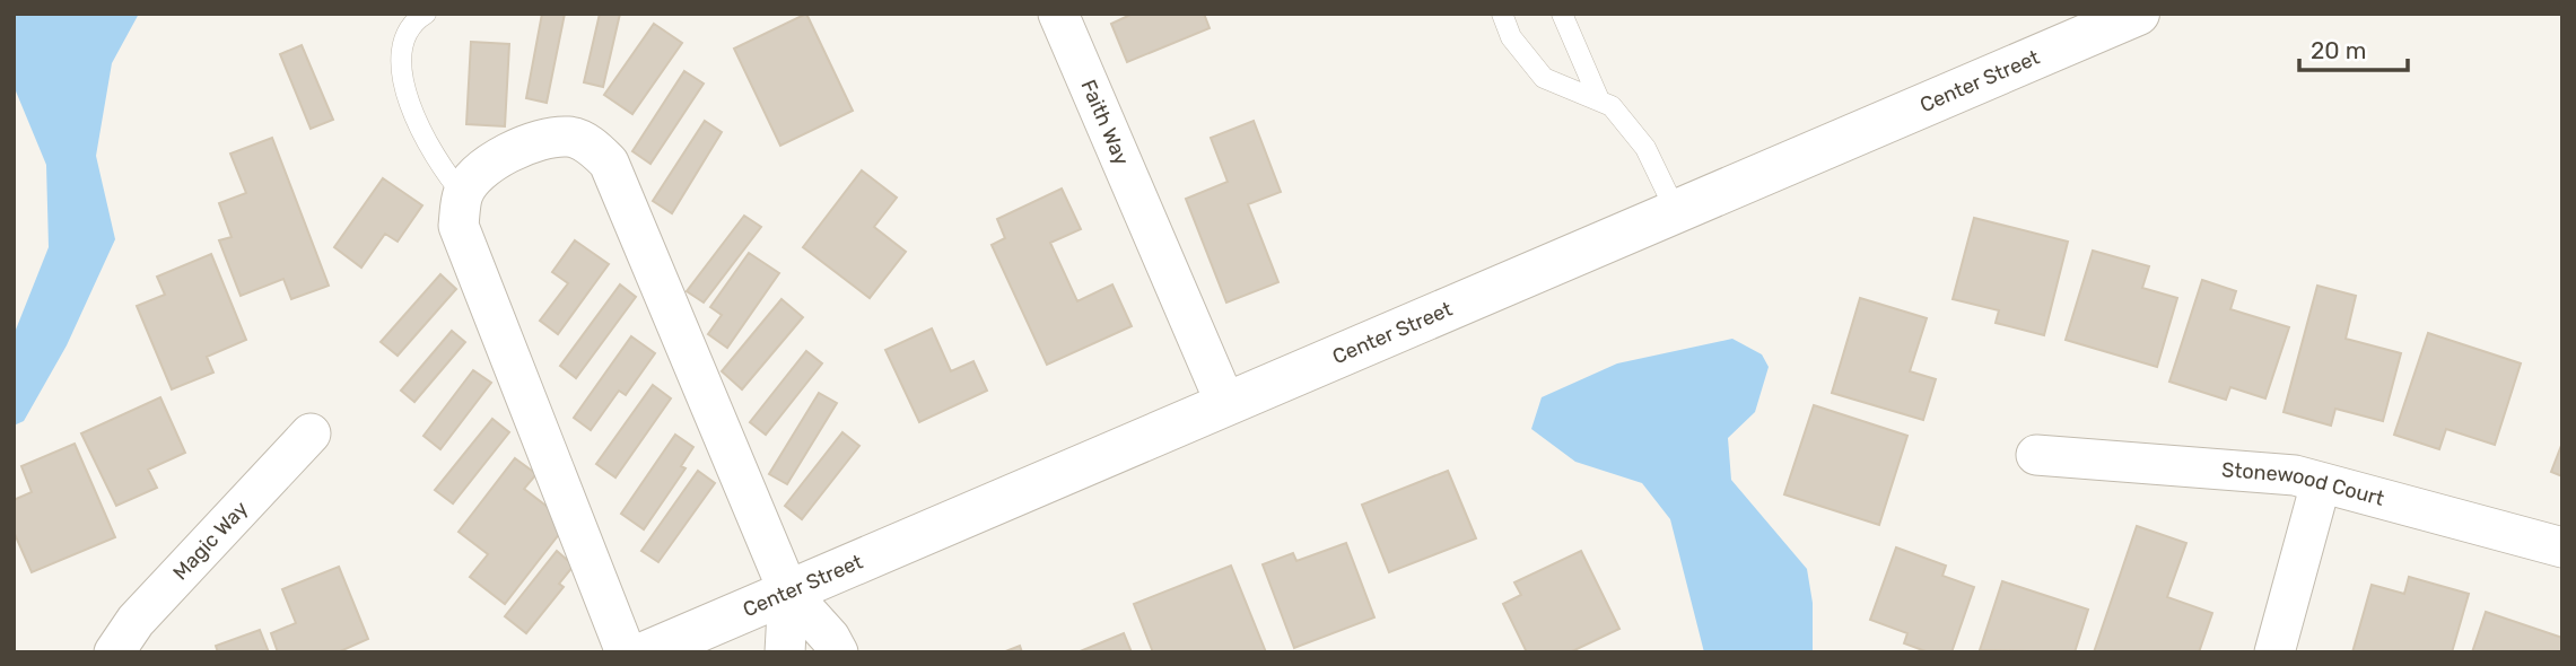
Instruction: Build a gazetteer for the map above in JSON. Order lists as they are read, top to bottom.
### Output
{
  "streets": {
    "street": [
      "Center Street",
      "Faith Way",
      "Stonewood Court",
      "Magic Way"
    ]
  },
  "crossings": [
    ["Center Street", "Faith Way"]
  ],
  "scale_bar": "20 m"
}
